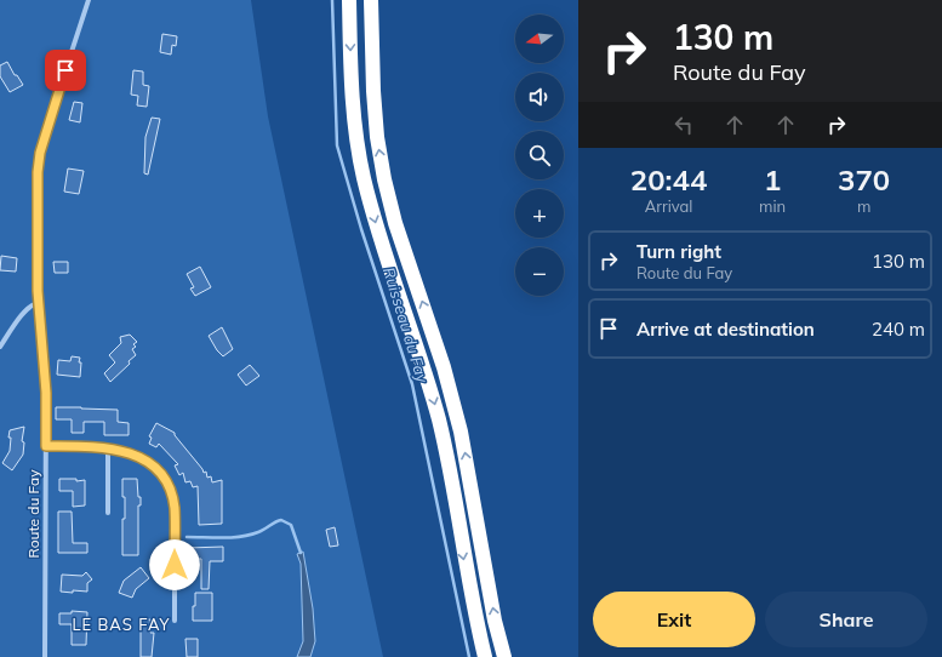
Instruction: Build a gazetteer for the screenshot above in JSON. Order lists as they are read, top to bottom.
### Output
{
  "streets": {
    "street": ["Route du Fay"]
  },
  "districts": ["LE BAS FAY"],
  "water": ["Ruisseau du Fay"],
  "north": "left",
  "page": {
    "turn": ["130 m", "Route du Fay"],
    "map_buttons": ["+", "−"],
    "eta": [
      "20:44",
      "Arrival",
      "1",
      "min",
      "370",
      "m"
    ],
    "list": [
      {
        "name": "Turn right",
        "note": "Route du Fay",
        "value": "130 m"
      },
      {
        "name": "Arrive at destination",
        "value": "240 m"
      }
    ],
    "buttons": ["Exit", "Share"]
  }
}
